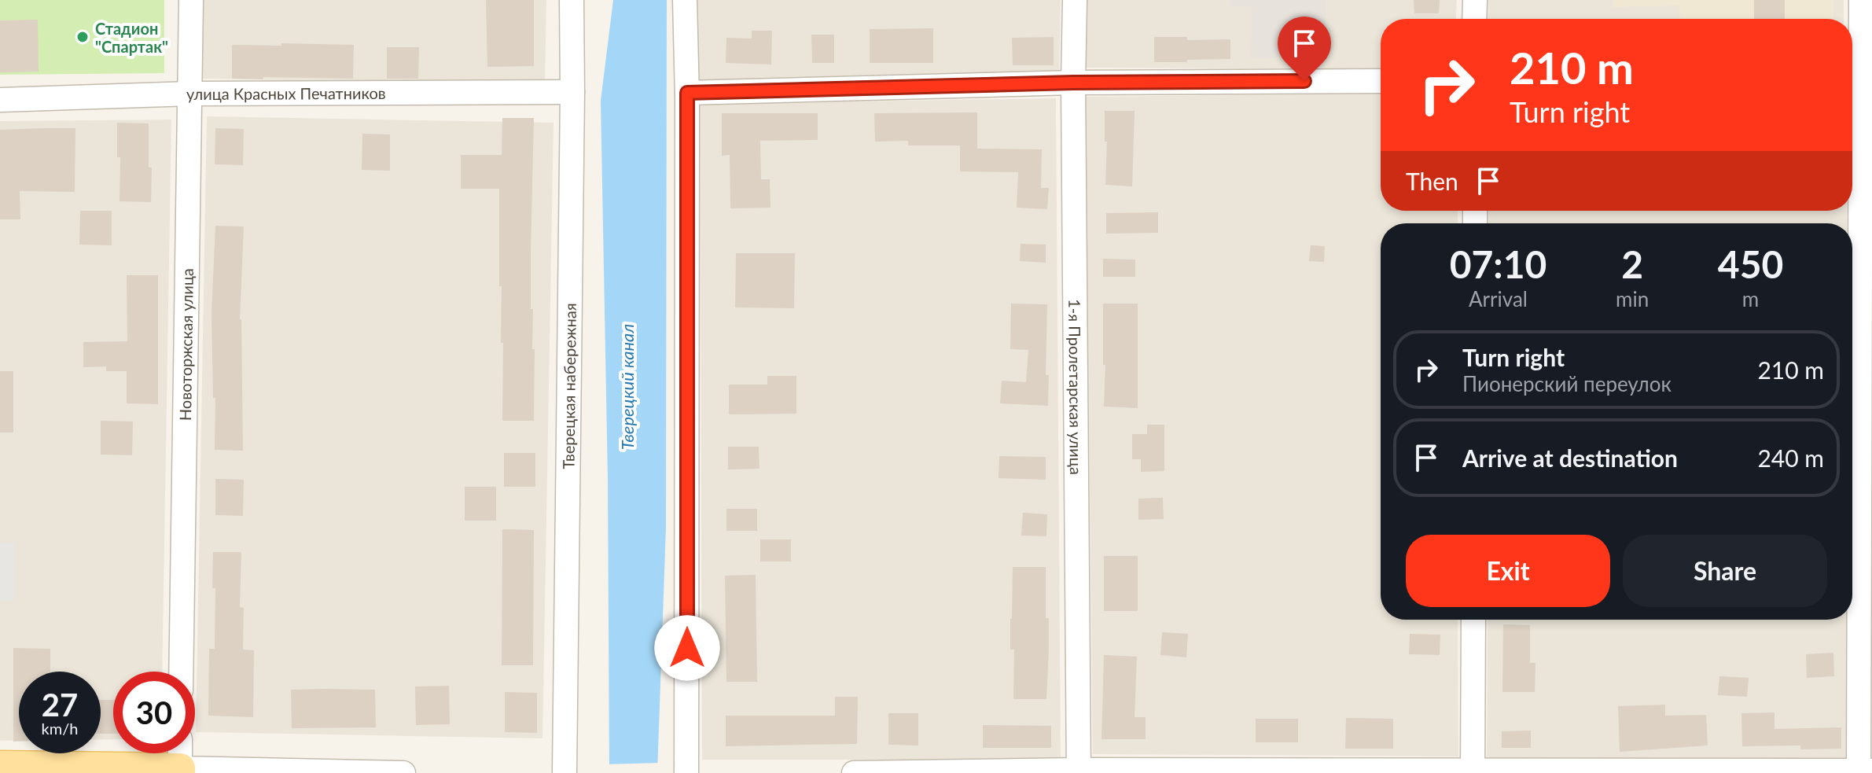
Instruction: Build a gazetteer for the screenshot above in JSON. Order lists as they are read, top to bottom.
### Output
{
  "streets": {
    "street": [
      "улица Красных Печатников",
      "Новоторжская улица",
      "1-я Пролетарская улица",
      "Тверецкая набережная"
    ]
  },
  "crossings": [
    ["улица Красных Печатников", "Новоторжская улица"],
    ["улица Красных Печатников", "Тверецкая набережная"]
  ],
  "water": ["Тверецкий канал"],
  "places": ["Стадион \"Спартак\""],
  "page": {
    "turn": ["210 m", "Turn right"],
    "then": "Then",
    "eta": [
      "07:10",
      "Arrival",
      "2",
      "min",
      "450",
      "m"
    ],
    "list": [
      {
        "name": "Turn right",
        "note": "Пионерский переулок",
        "value": "210 m"
      },
      {
        "name": "Arrive at destination",
        "value": "240 m"
      }
    ],
    "buttons": ["Exit", "Share"],
    "speed": "27 km/h",
    "limit": "30"
  }
}
